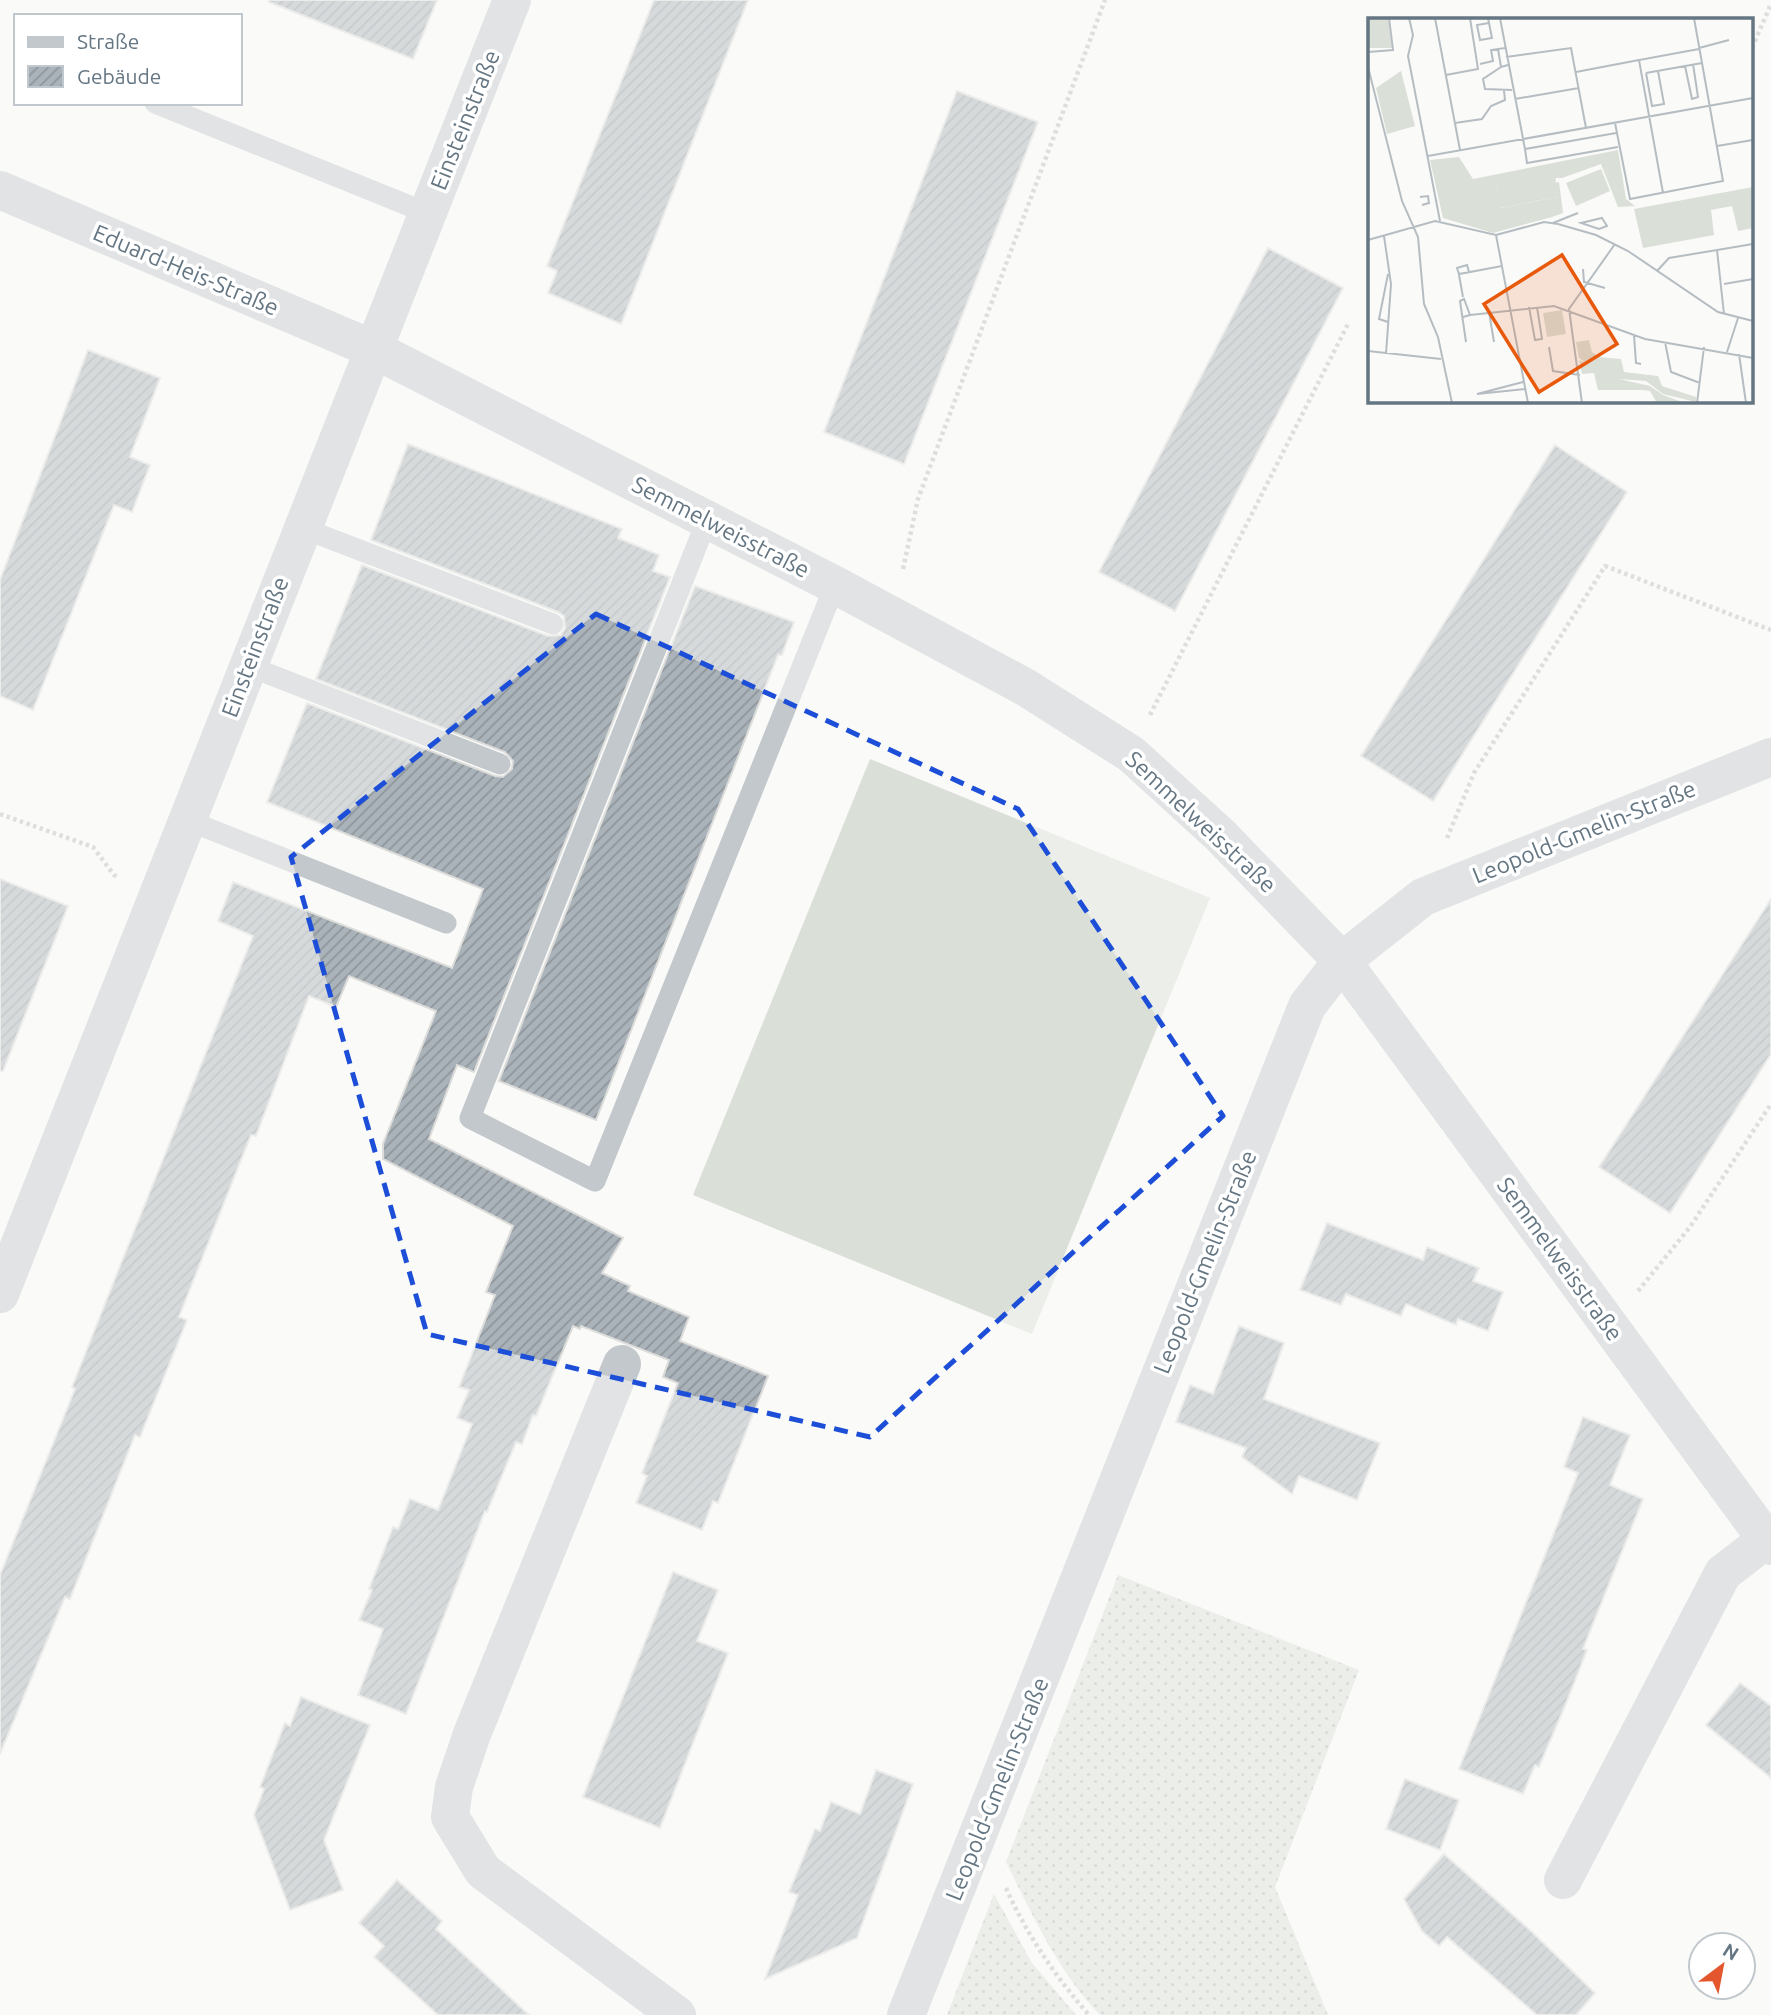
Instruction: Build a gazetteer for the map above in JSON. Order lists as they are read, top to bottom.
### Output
{
  "streets": {
    "street": [
      "Einsteinstraße",
      "Eduard-Heis-Straße",
      "Semmelweisstraße",
      "Leopold-Gmelin-Straße"
    ]
  },
  "crossings": [
    ["Einsteinstraße", "Eduard-Heis-Straße"],
    ["Einsteinstraße", "Semmelweisstraße"],
    ["Eduard-Heis-Straße", "Semmelweisstraße"],
    ["Semmelweisstraße", "Leopold-Gmelin-Straße"]
  ],
  "legend": ["Straße", "Gebäude"],
  "north": "top right"
}
